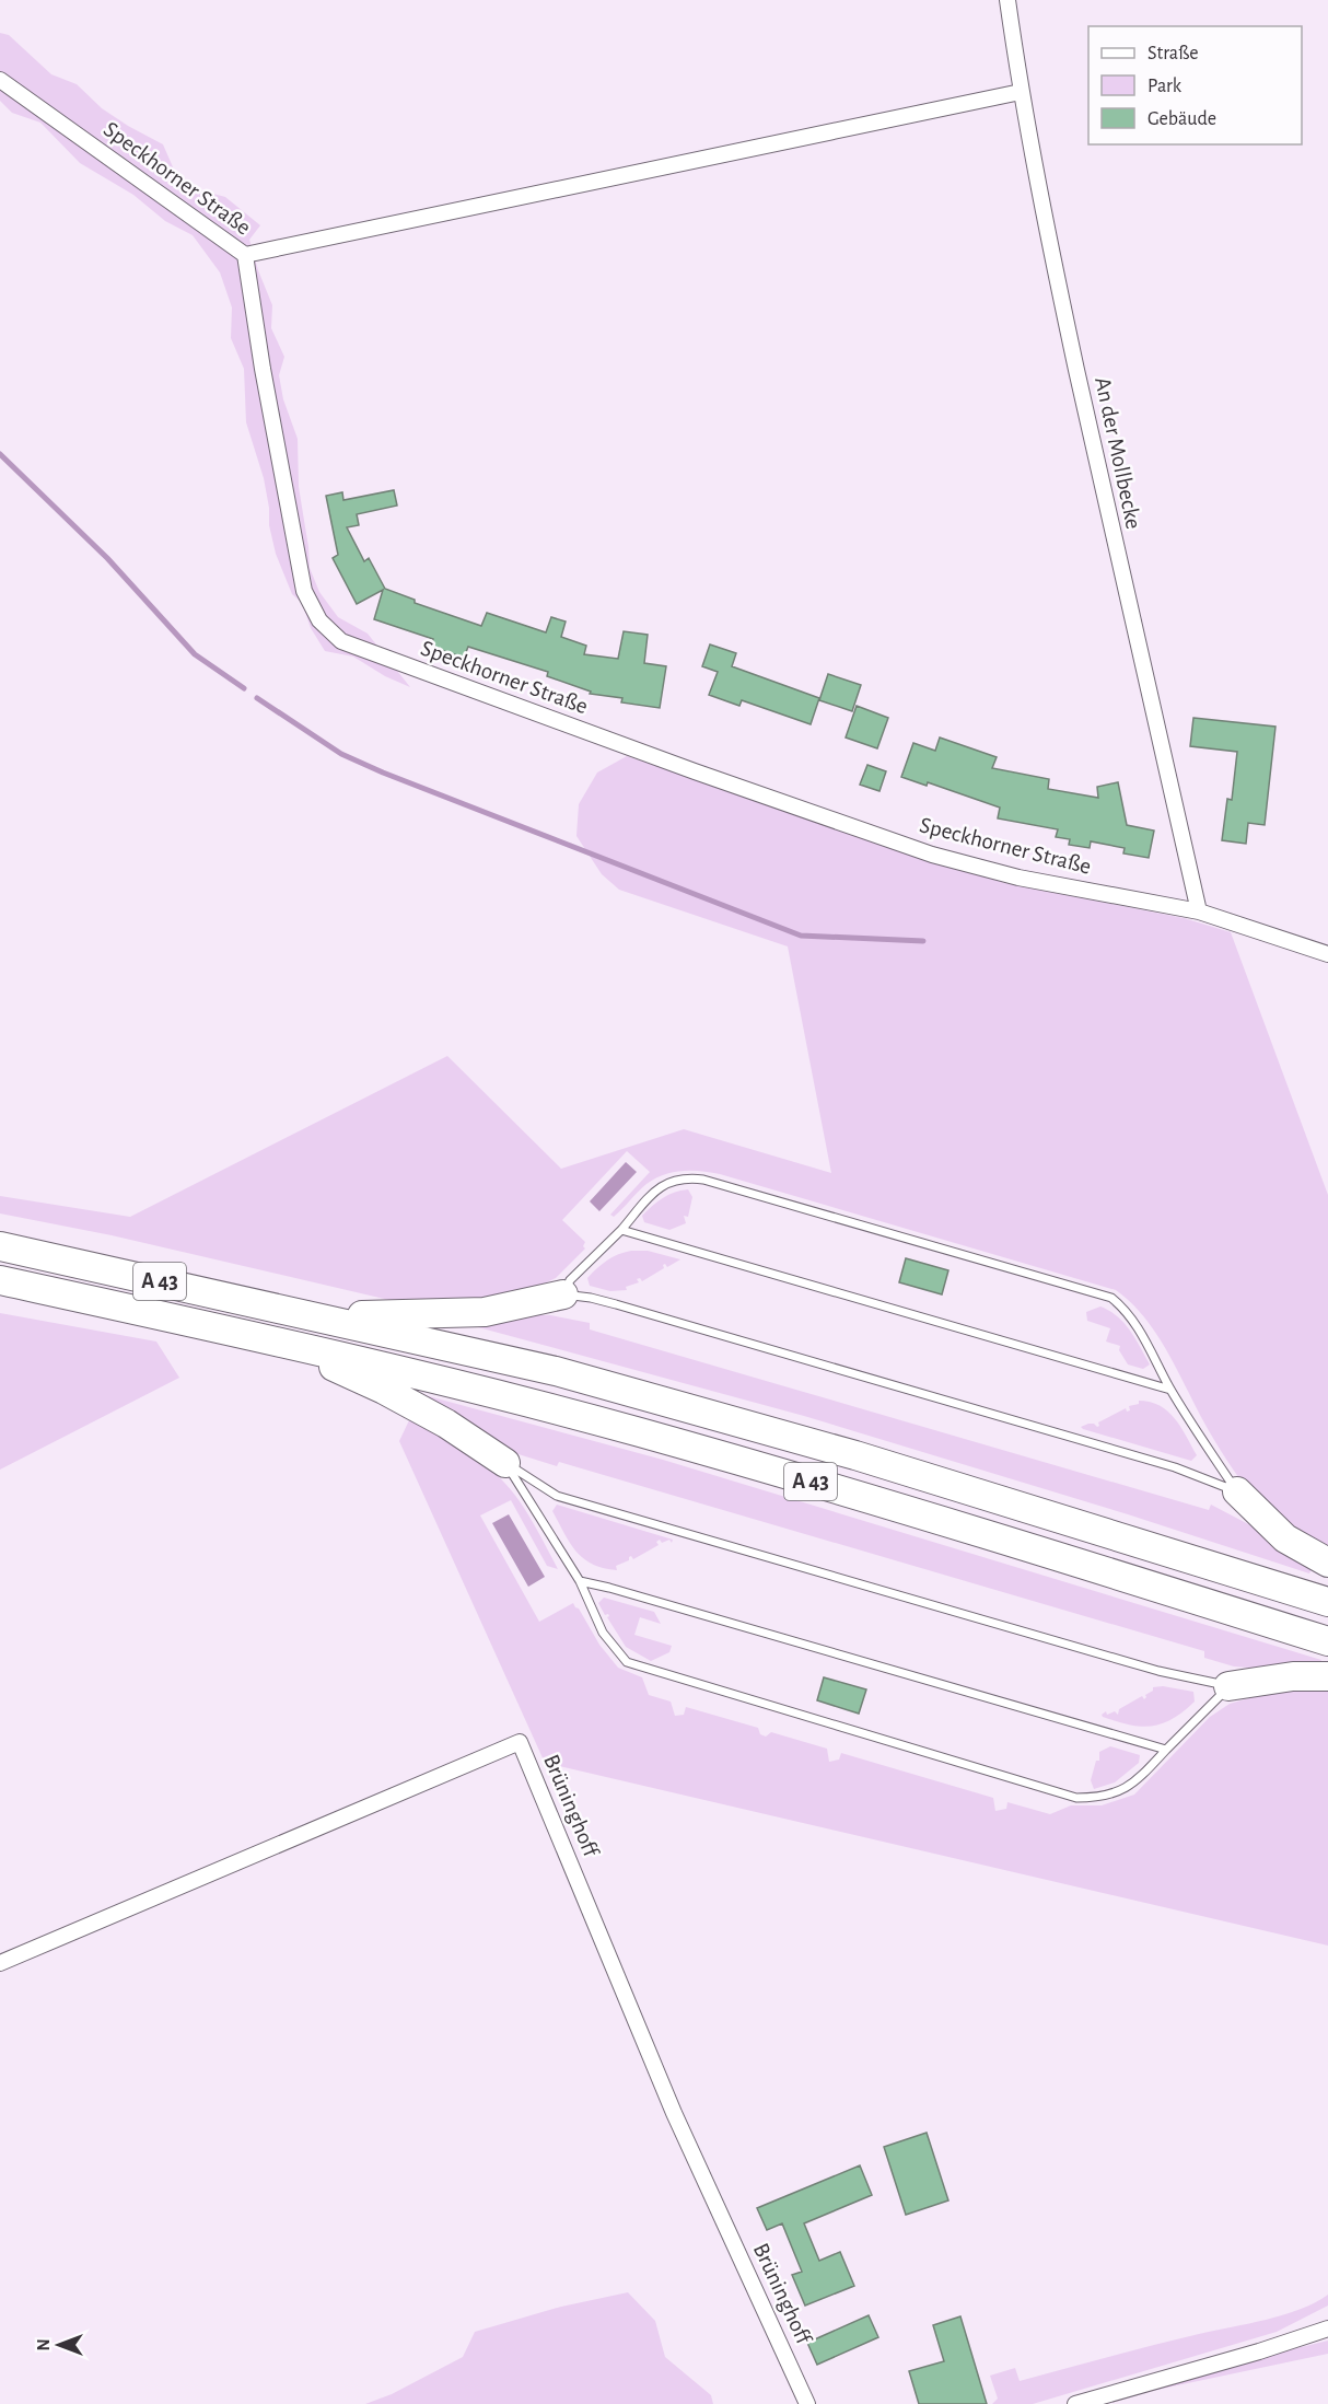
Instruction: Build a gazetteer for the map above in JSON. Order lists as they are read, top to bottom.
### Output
{
  "streets": {
    "highway": ["A 43"],
    "street": ["Speckhorner Straße", "An der Mollbecke", "Brüninghoff"]
  },
  "crossings": [
    ["Speckhorner Straße", "An der Mollbecke"]
  ],
  "legend": ["Straße", "Park", "Gebäude"],
  "north": "left"
}
